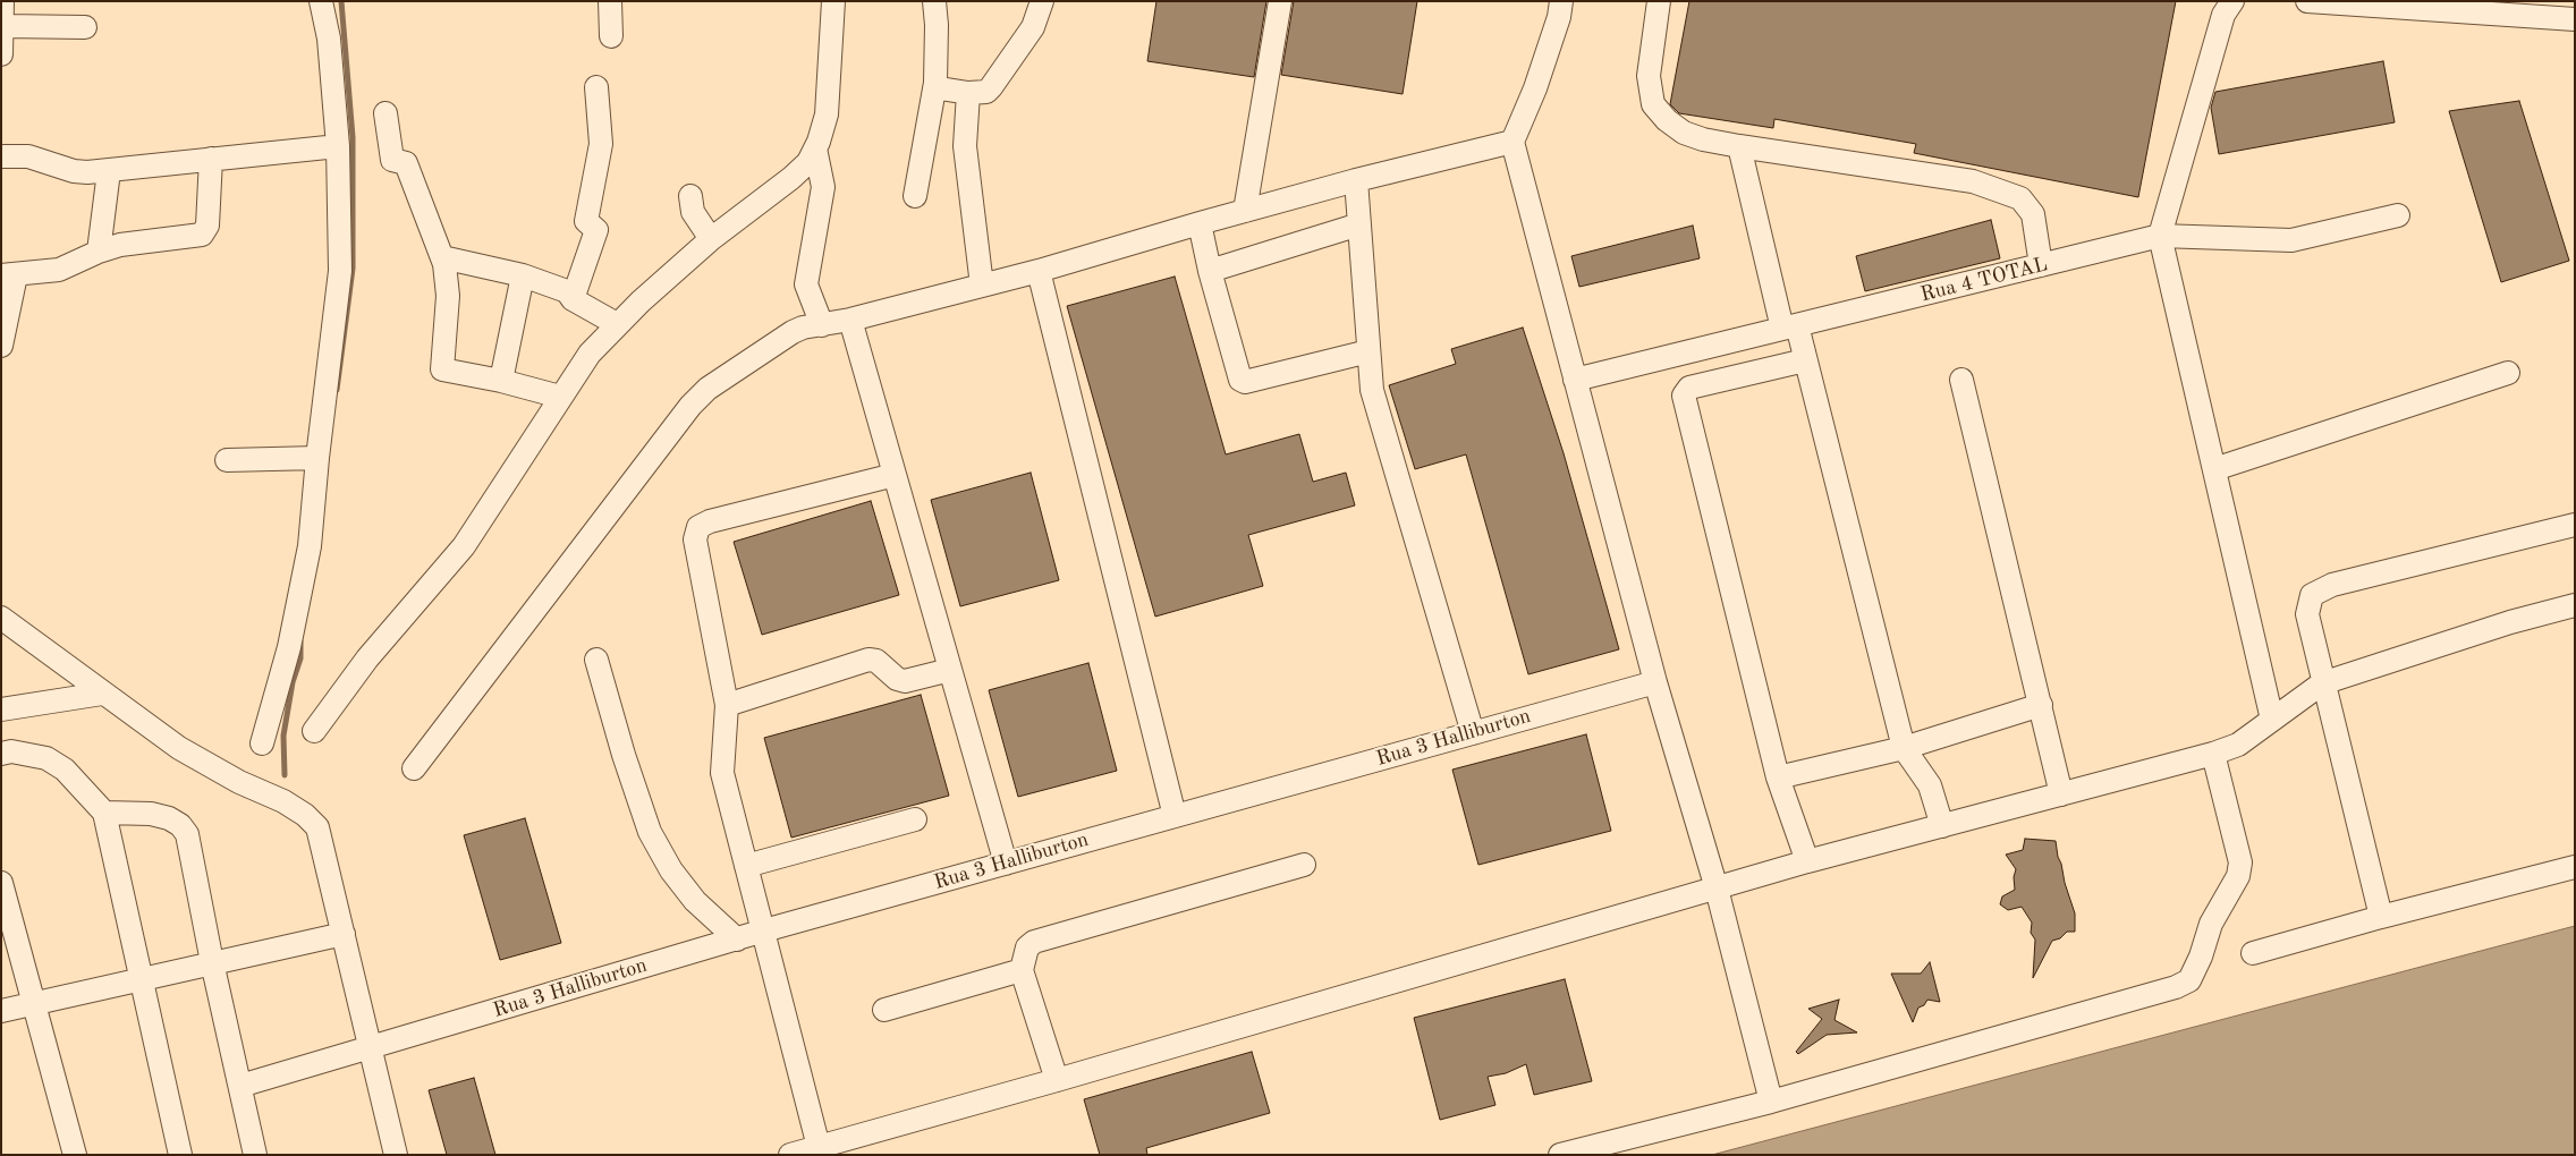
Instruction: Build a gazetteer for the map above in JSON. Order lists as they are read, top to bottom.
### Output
{
  "streets": {
    "street": ["Rua 4 TOTAL", "Rua 3 Halliburton"]
  }
}
